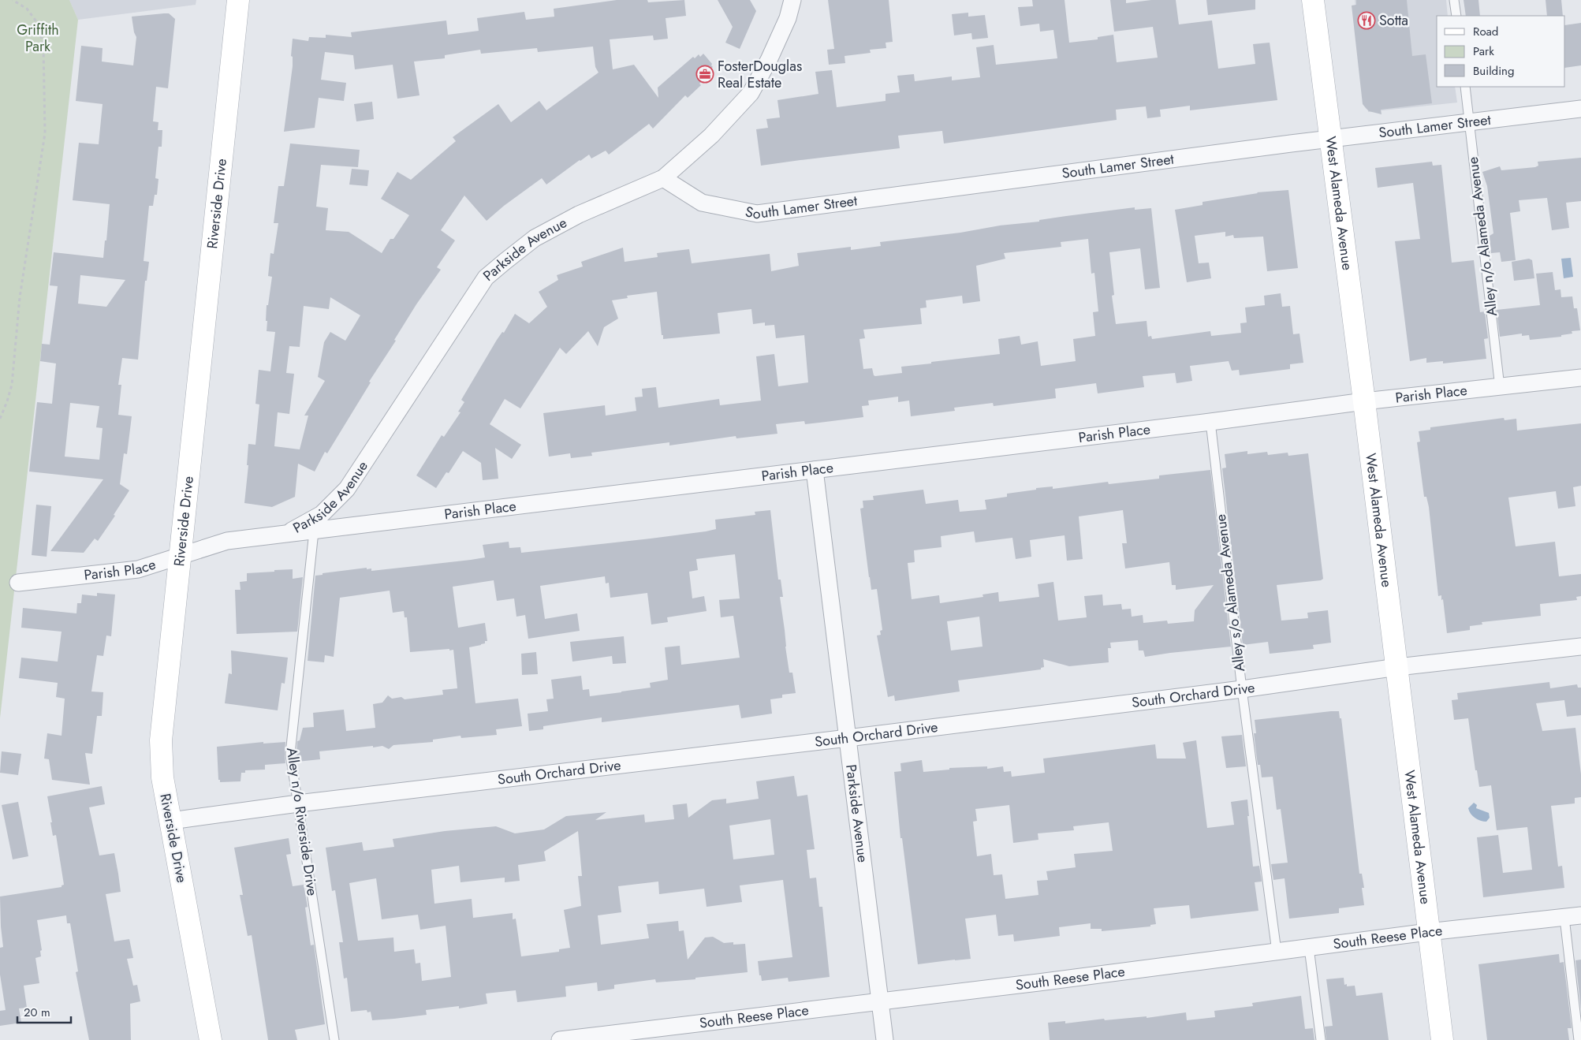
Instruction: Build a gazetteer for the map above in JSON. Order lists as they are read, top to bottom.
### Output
{
  "streets": {
    "main road": ["West Alameda Avenue", "Riverside Drive"],
    "street": [
      "South Lamer Street",
      "Parkside Avenue",
      "Parish Place",
      "South Orchard Drive",
      "South Reese Place"
    ],
    "lane": ["Alley n/o Alameda Avenue", "Alley s/o Alameda Avenue", "Alley n/o Riverside Drive"]
  },
  "crossings": [
    ["South Lamer Street", "West Alameda Avenue"],
    ["South Lamer Street", "Alley n/o Alameda Avenue"],
    ["South Lamer Street", "Parkside Avenue"],
    ["West Alameda Avenue", "Parish Place"],
    ["West Alameda Avenue", "South Orchard Drive"],
    ["West Alameda Avenue", "South Reese Place"],
    ["Riverside Drive", "Parish Place"],
    ["Riverside Drive", "South Orchard Drive"],
    ["Alley n/o Alameda Avenue", "Parish Place"],
    ["Parkside Avenue", "Parish Place"],
    ["Parkside Avenue", "South Orchard Drive"],
    ["Parkside Avenue", "South Reese Place"],
    ["Parish Place", "Alley s/o Alameda Avenue"],
    ["Parish Place", "Alley n/o Riverside Drive"],
    ["Alley s/o Alameda Avenue", "South Orchard Drive"],
    ["Alley s/o Alameda Avenue", "South Reese Place"],
    ["South Orchard Drive", "Alley n/o Riverside Drive"]
  ],
  "parks": ["Griffith Park"],
  "places": {
    "restaurant": ["Sotta"],
    "office": ["FosterDouglas Real Estate"]
  },
  "legend": ["Road", "Park", "Building"],
  "scale_bar": "20 m"
}
